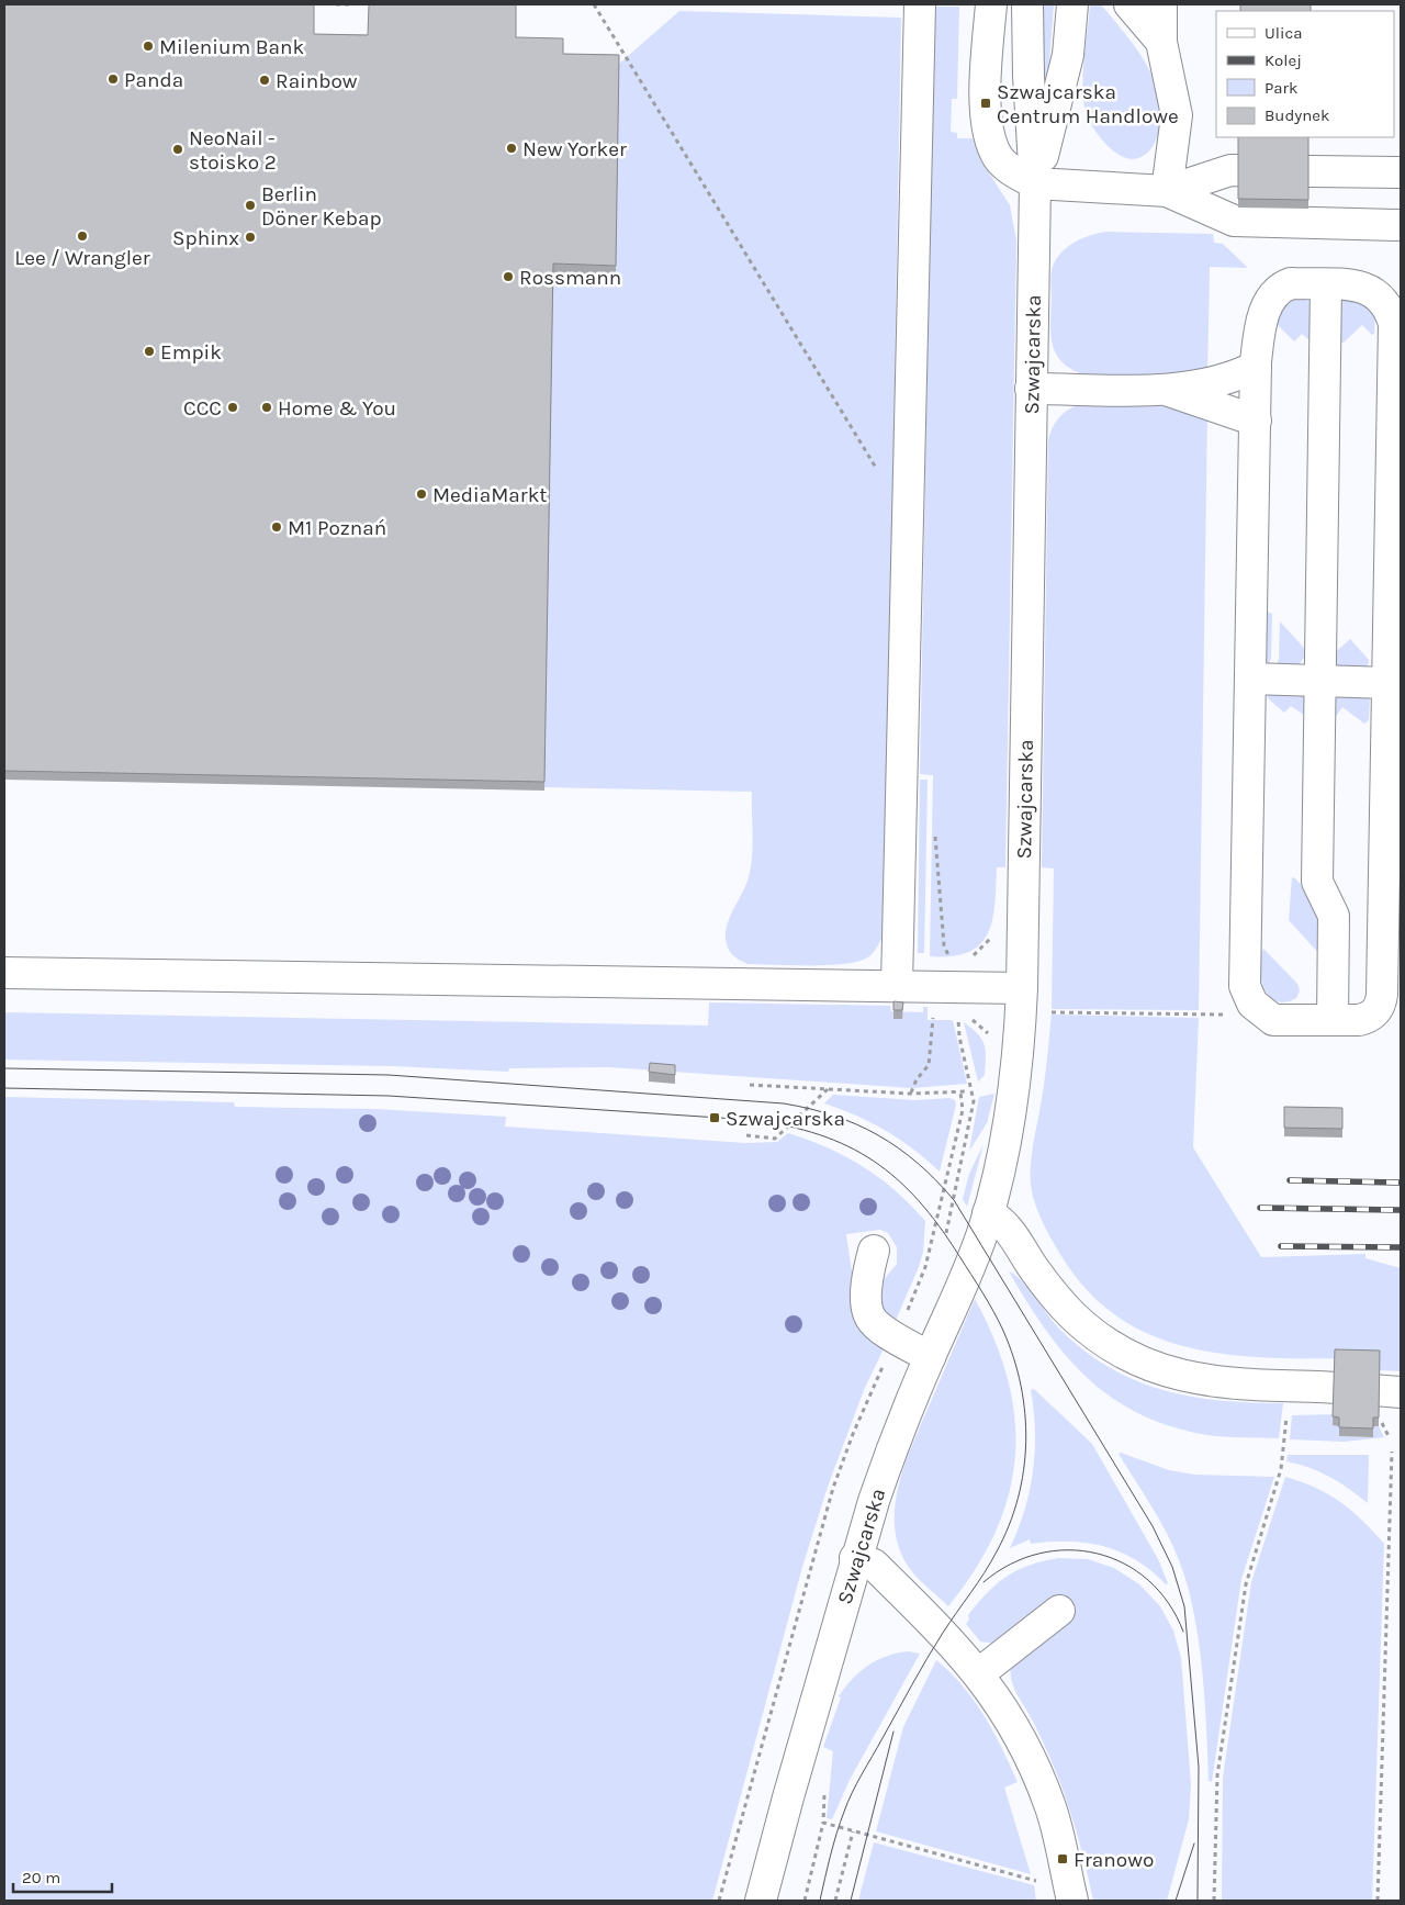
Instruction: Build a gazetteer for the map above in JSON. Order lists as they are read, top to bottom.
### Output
{
  "streets": {
    "street": ["Szwajcarska"]
  },
  "places": {
    "other": [
      "Milenium Bank",
      "Panda",
      "Rainbow",
      "New Yorker",
      "NeoNail - stoisko 2",
      "Berlin Döner Kebap",
      "Lee / Wrangler",
      "Sphinx",
      "Rossmann",
      "Empik",
      "CCC",
      "Home & You",
      "MediaMarkt",
      "M1 Poznań"
    ],
    "transit": ["Szwajcarska Centrum Handlowe", "Szwajcarska", "Franowo"]
  },
  "legend": [
    "Ulica",
    "Kolej",
    "Park",
    "Budynek"
  ],
  "scale_bar": "20 m"
}
